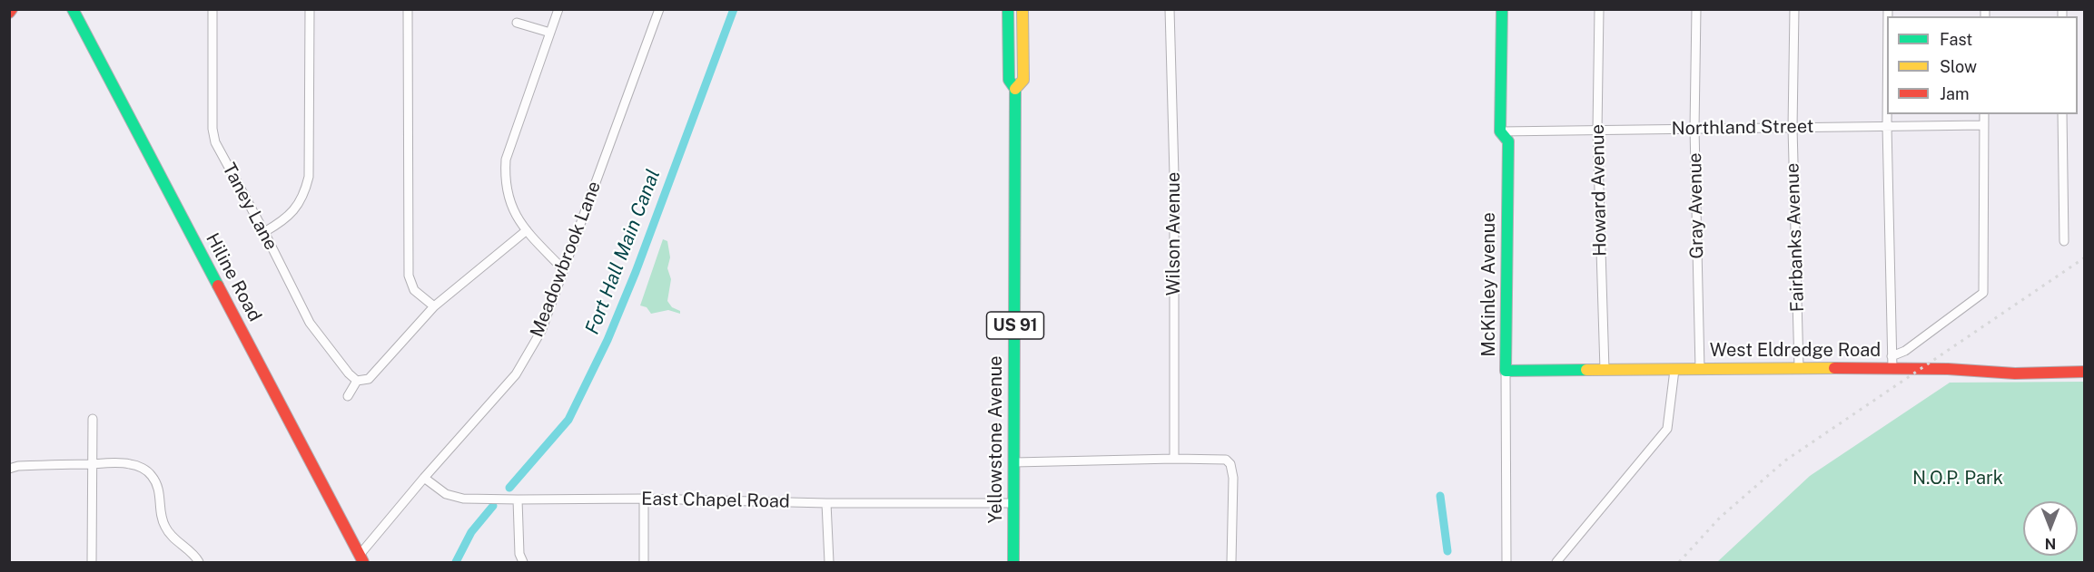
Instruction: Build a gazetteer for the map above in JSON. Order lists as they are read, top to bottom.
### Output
{
  "streets": {
    "street": [
      "Northland Street",
      "Howard Avenue",
      "Gray Avenue",
      "Taney Lane",
      "Wilson Avenue",
      "Fairbanks Avenue",
      "Meadowbrook Lane",
      "Hiline Road",
      "McKinley Avenue",
      "US 91",
      "West Eldredge Road",
      "Yellowstone Avenue",
      "East Chapel Road"
    ]
  },
  "crossings": [
    ["Northland Street", "Howard Avenue"],
    ["Northland Street", "Gray Avenue"],
    ["Northland Street", "Fairbanks Avenue"],
    ["Northland Street", "McKinley Avenue"],
    ["Howard Avenue", "West Eldredge Road"],
    ["Gray Avenue", "West Eldredge Road"],
    ["Fairbanks Avenue", "West Eldredge Road"],
    ["Meadowbrook Lane", "Hiline Road"],
    ["Meadowbrook Lane", "East Chapel Road"],
    ["McKinley Avenue", "West Eldredge Road"],
    ["Yellowstone Avenue", "East Chapel Road"]
  ],
  "water": ["Fort Hall Main Canal"],
  "parks": ["N.O.P. Park"],
  "legend": ["Fast", "Slow", "Jam"],
  "north": "bottom"
}
